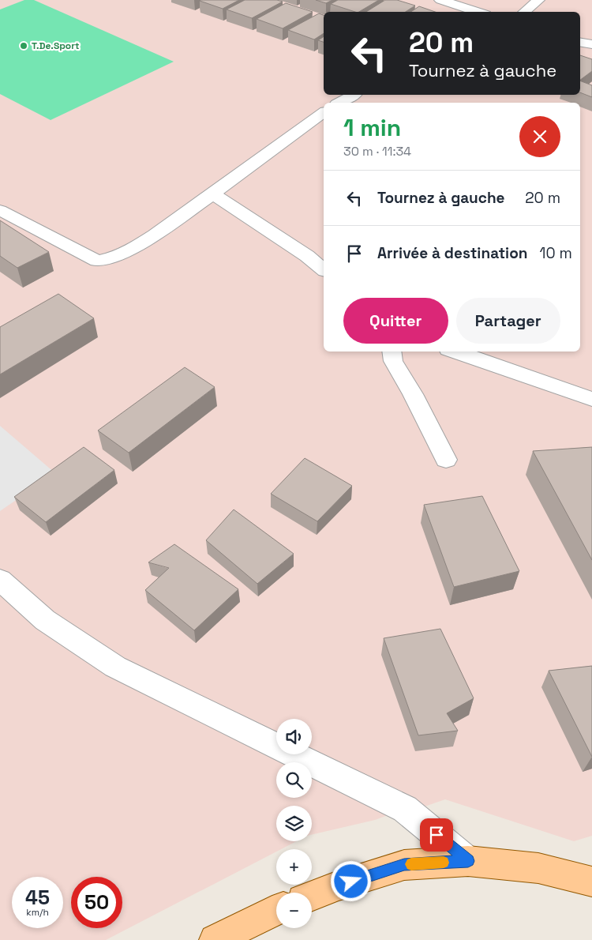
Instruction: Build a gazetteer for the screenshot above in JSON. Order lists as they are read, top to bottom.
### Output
{
  "places": ["T.De.Sport"],
  "page": {
    "turn": ["20 m", "Tournez à gauche"],
    "heading": ["1 min", "30 m · 11:34"],
    "list": [
      {
        "name": "Tournez à gauche",
        "value": "20 m"
      },
      {
        "name": "Arrivée à destination",
        "value": "10 m"
      }
    ],
    "buttons": ["Quitter", "Partager"],
    "map_buttons": ["+", "−"],
    "speed": "45 km/h",
    "limit": "50"
  }
}
